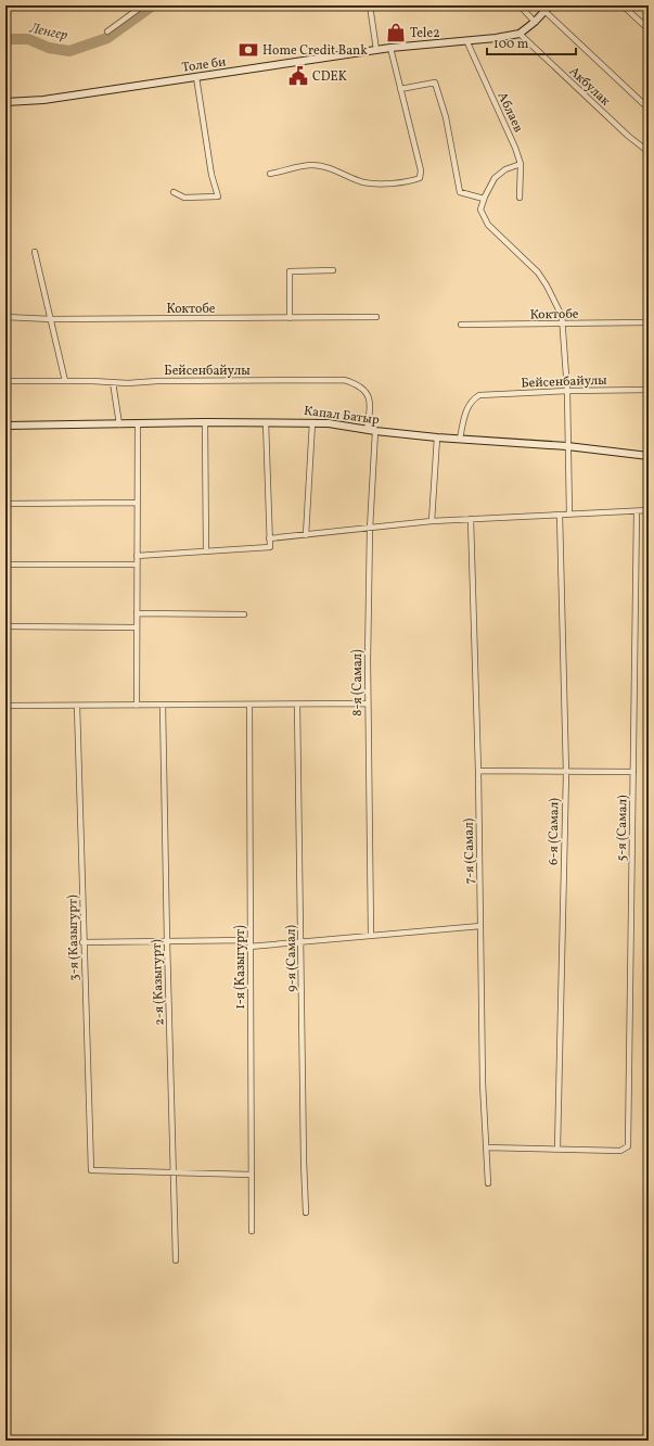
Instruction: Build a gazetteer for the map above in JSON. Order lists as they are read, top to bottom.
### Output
{
  "streets": {
    "main road": ["Толе би", "Капал Батыр"],
    "street": [
      "Акбулак",
      "Аблаев",
      "Коктобе",
      "Бейсенбайулы",
      "8-я (Самал)",
      "5-я (Самал)",
      "6-я (Самал)",
      "7-я (Самал)",
      "3-я (Казыгурт)",
      "9-я (Самал)",
      "1-я (Казыгурт)",
      "2-я (Казыгурт)"
    ]
  },
  "crossings": [
    ["Толе би", "Акбулак"],
    ["Толе би", "Аблаев"],
    ["Бейсенбайулы", "Капал Батыр"],
    ["Капал Батыр", "8-я (Самал)"],
    ["5-я (Самал)", "6-я (Самал)"],
    ["3-я (Казыгурт)", "2-я (Казыгурт)"]
  ],
  "water": ["Ленгер"],
  "places": {
    "shop": ["Tele2"],
    "bank": ["Home Credit Bank"],
    "public building": ["CDEK"]
  },
  "scale_bar": "100 m"
}
